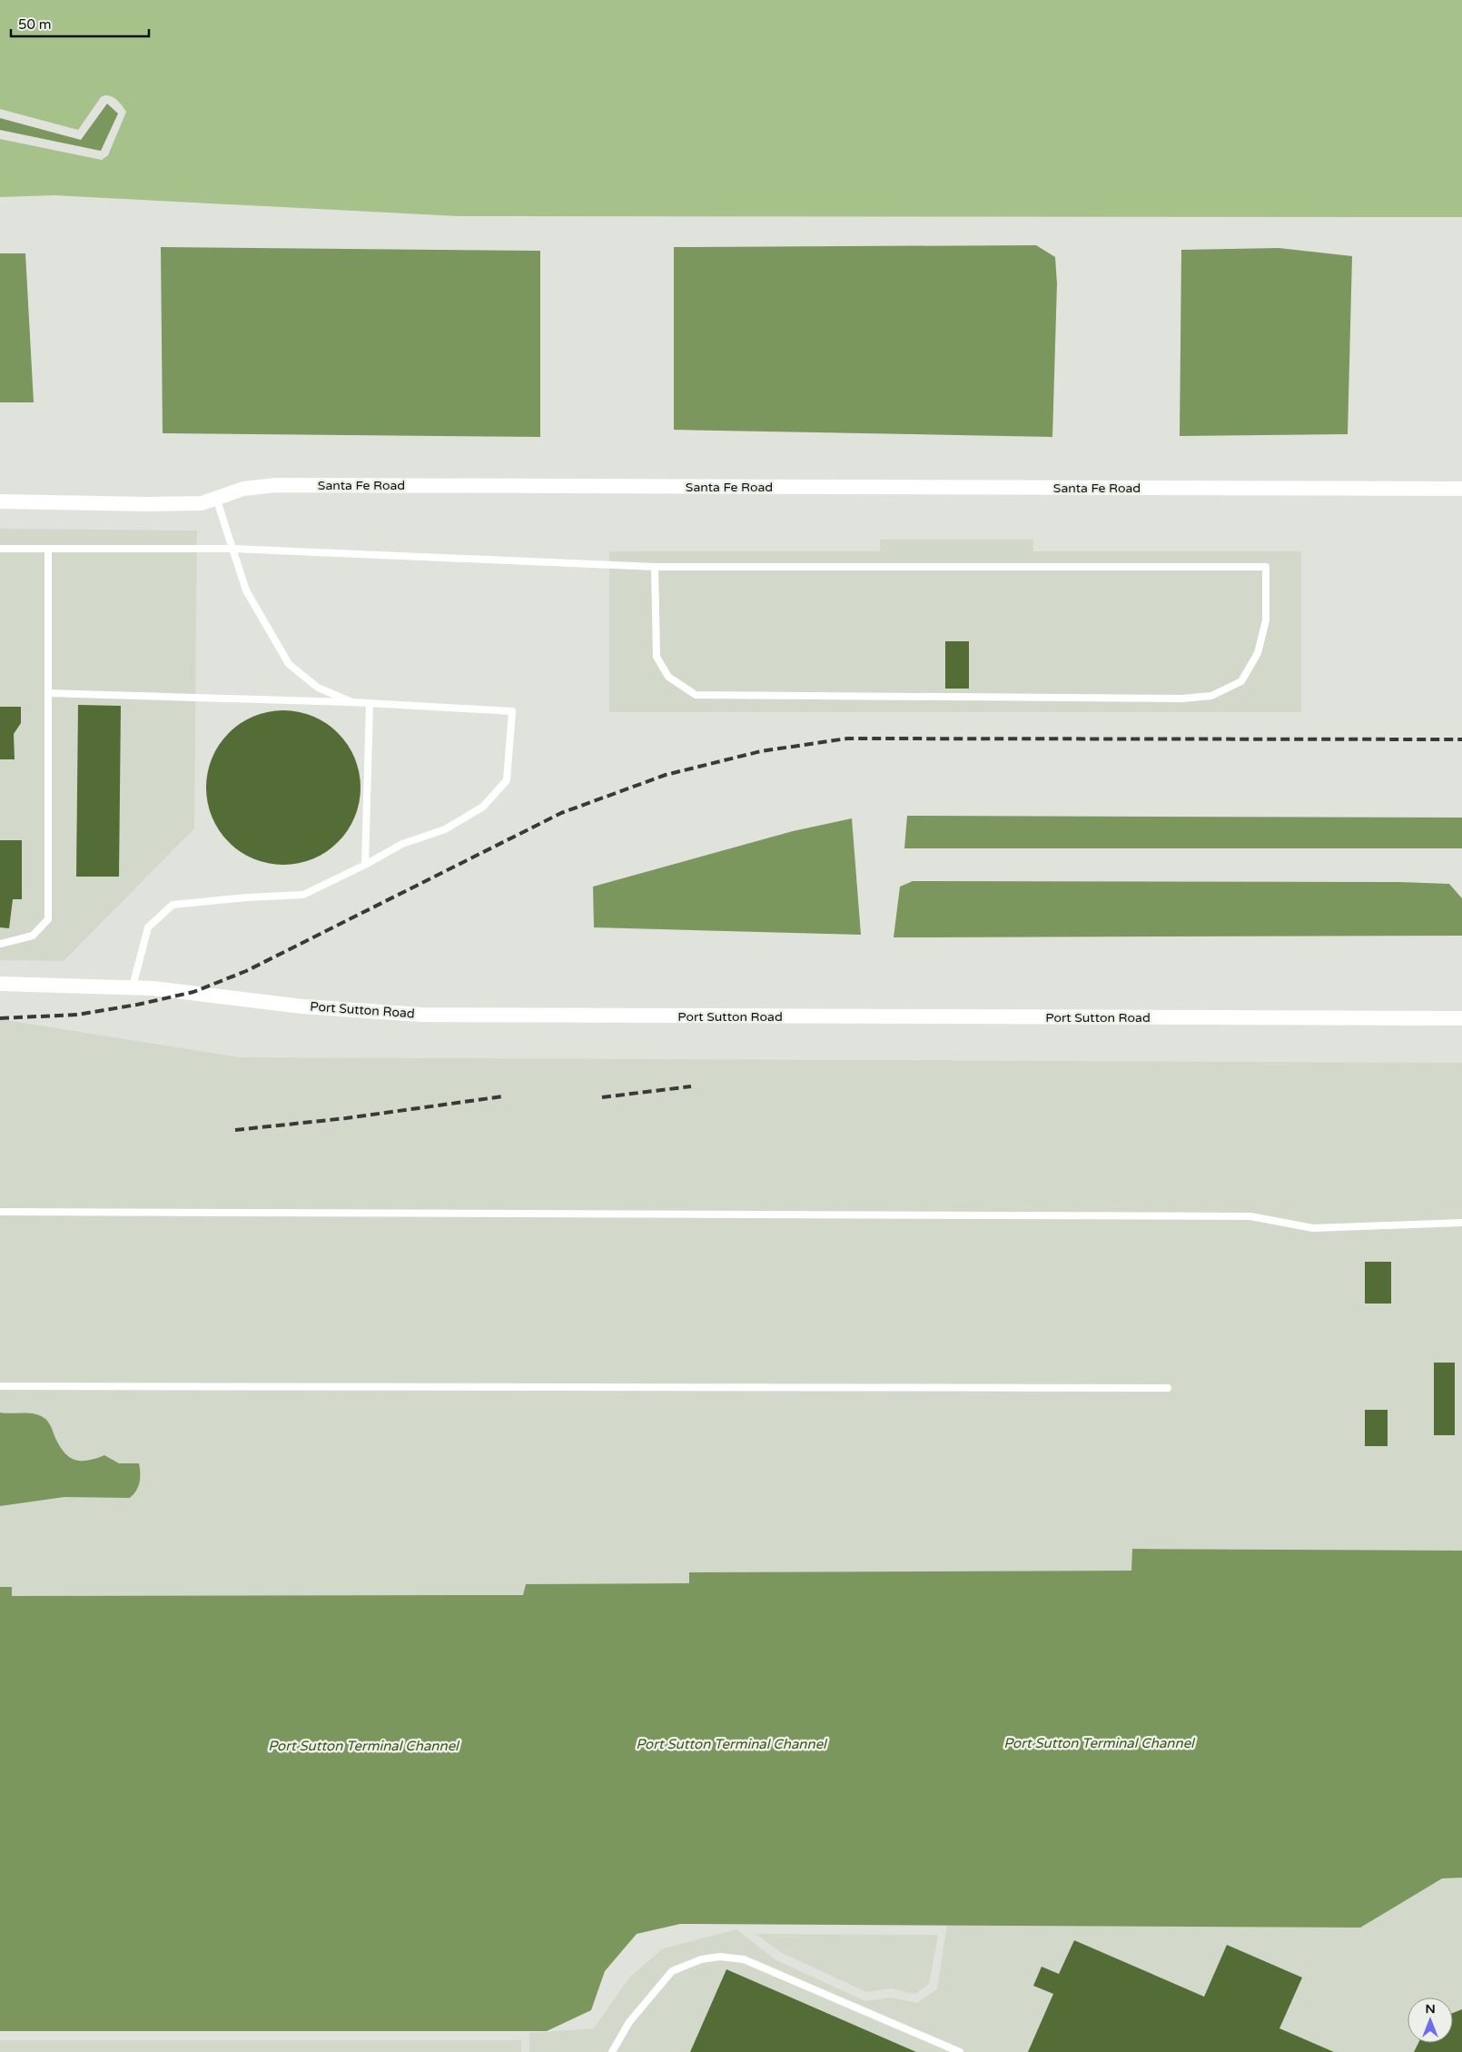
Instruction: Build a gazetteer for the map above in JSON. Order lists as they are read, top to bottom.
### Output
{
  "streets": {
    "street": ["Santa Fe Road", "Port Sutton Road"]
  },
  "water": ["Port Sutton Terminal Channel"],
  "scale_bar": "50 m",
  "north": "top"
}
